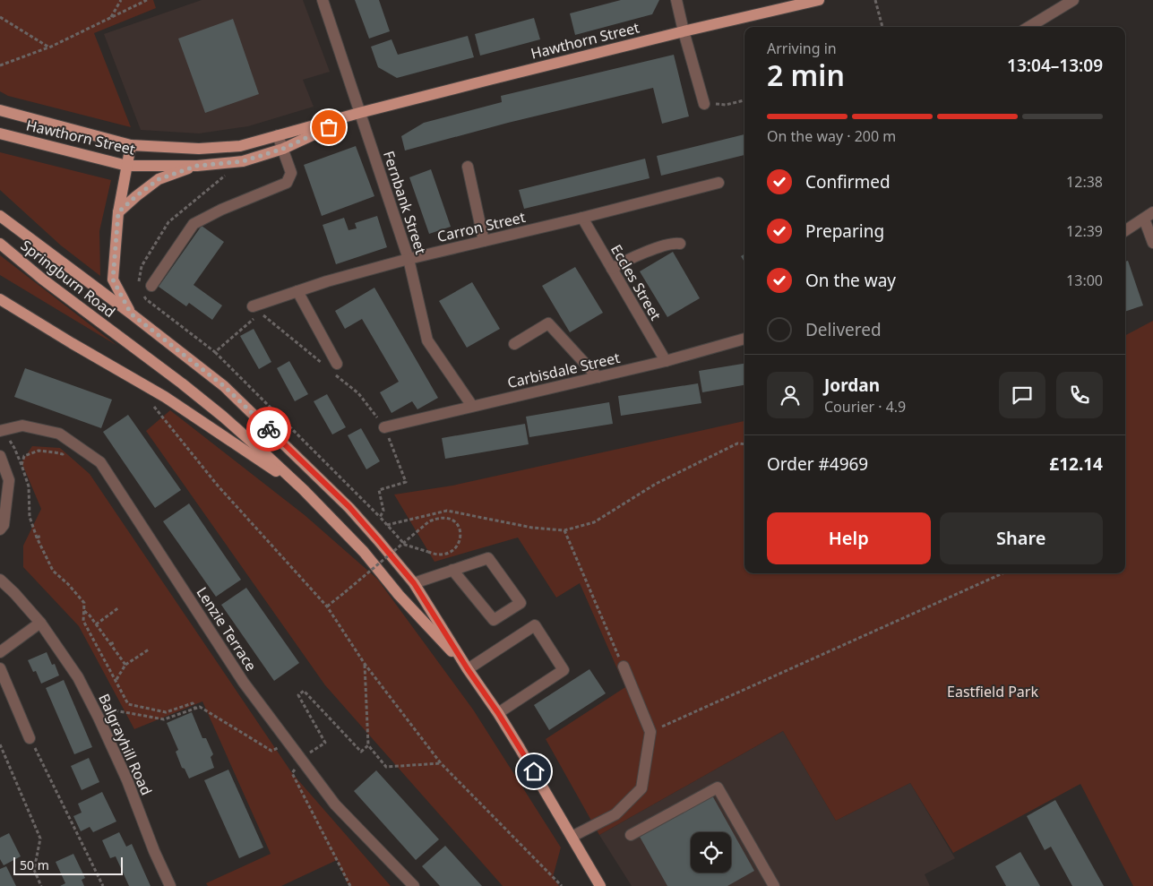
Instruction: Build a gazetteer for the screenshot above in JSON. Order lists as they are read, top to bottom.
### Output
{
  "streets": {
    "main road": ["Hawthorn Street", "Springburn Road"],
    "street": [
      "Fernbank Street",
      "Carron Street",
      "Eccles Street",
      "Carbisdale Street",
      "Lenzie Terrace",
      "Balgrayhill Road"
    ]
  },
  "crossings": [
    ["Hawthorn Street", "Fernbank Street"],
    ["Fernbank Street", "Carron Street"],
    ["Fernbank Street", "Carbisdale Street"],
    ["Carron Street", "Eccles Street"],
    ["Eccles Street", "Carbisdale Street"]
  ],
  "parks": ["Eastfield Park"],
  "scale_bar": "50 m",
  "page": {
    "heading": ["2 min", "Arriving in", "13:04–13:09"],
    "panel": [
      "Jordan",
      "Courier · 4.9",
      "Order #4969",
      "£12.14"
    ],
    "bar": "On the way · 200 m",
    "list": [
      ["Confirmed", "12:38"],
      ["Preparing", "12:39"],
      ["On the way", "13:00"],
      "Delivered"
    ],
    "buttons": ["Help", "Share"],
    "scale": "50 m"
  }
}
